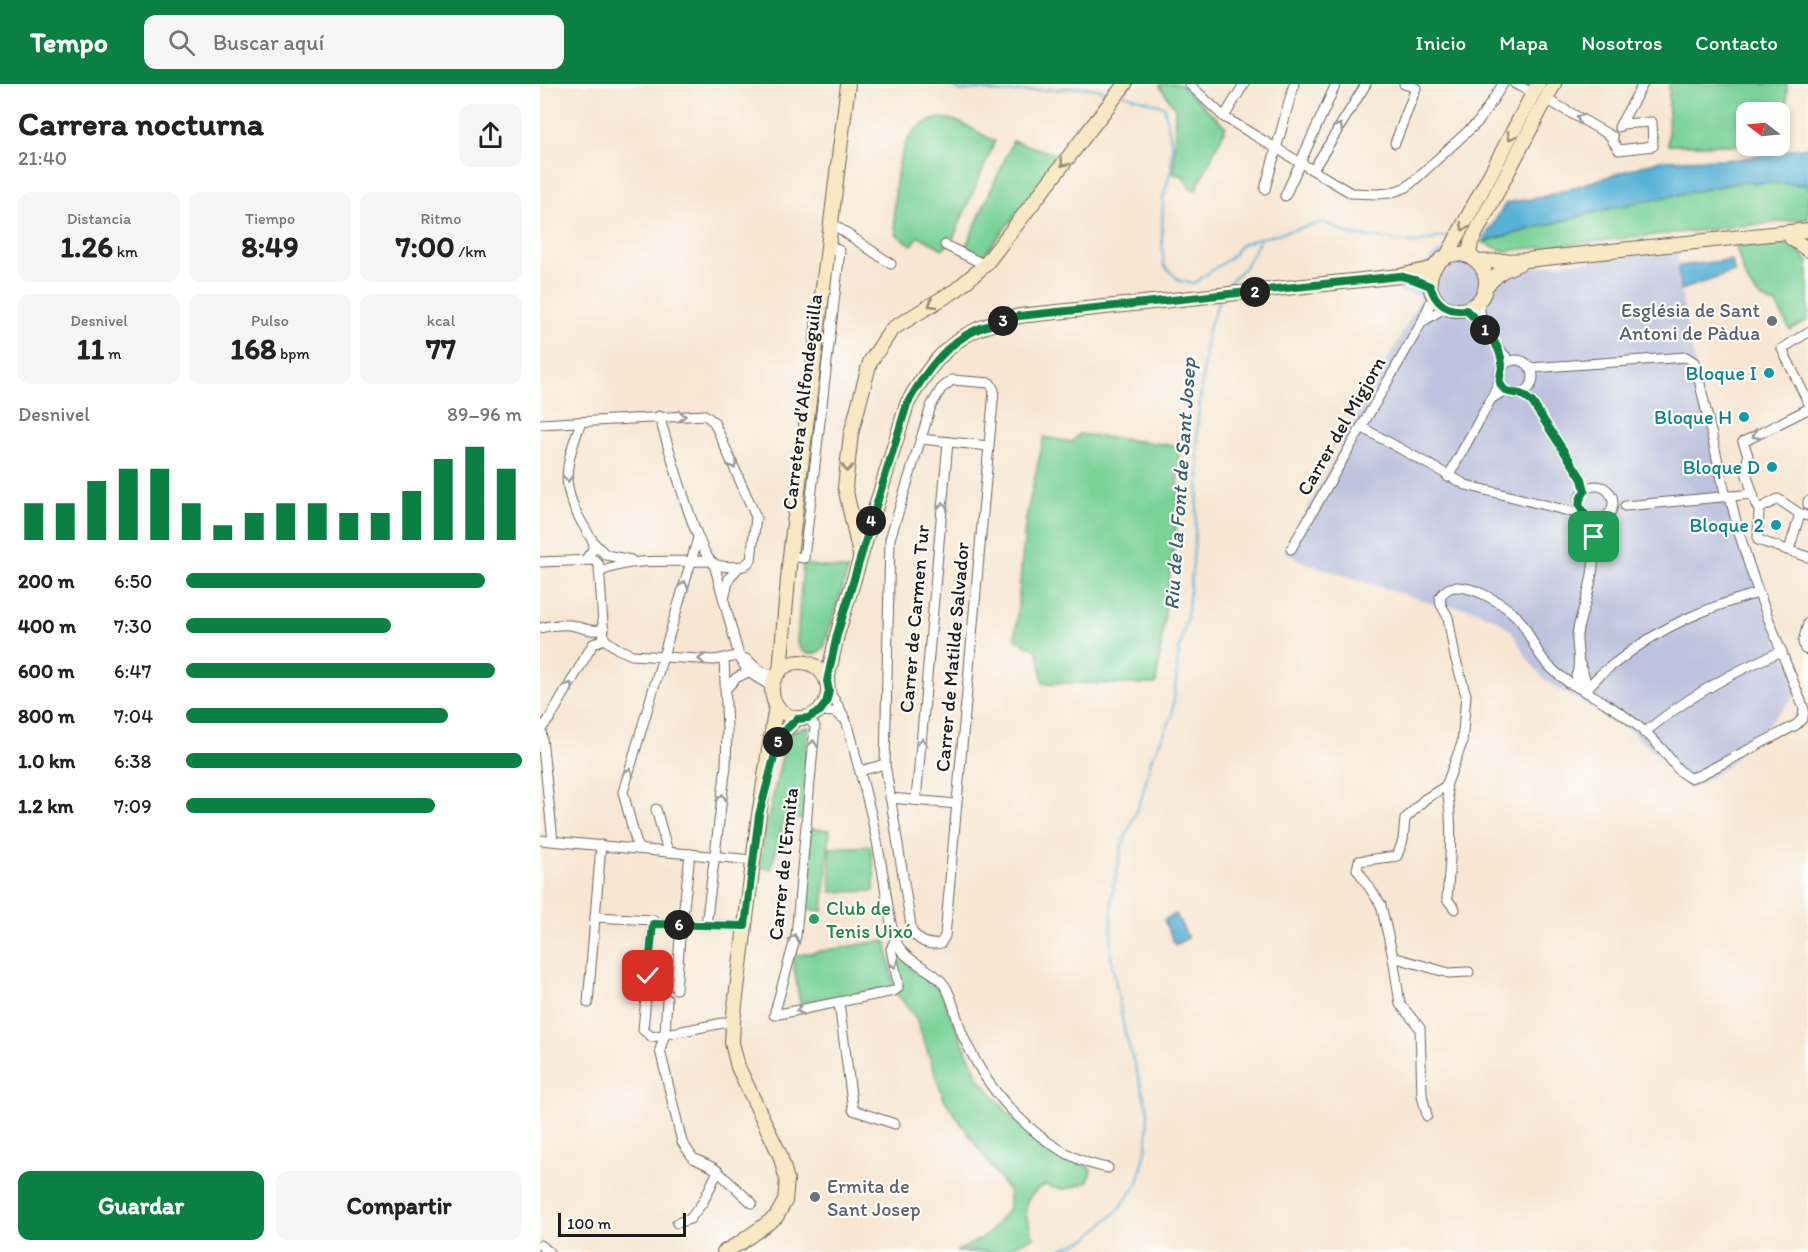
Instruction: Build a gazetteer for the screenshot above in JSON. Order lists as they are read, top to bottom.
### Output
{
  "streets": {
    "main road": ["Carretera d'Alfondeguilla"],
    "street": [
      "Carrer del Migjorn",
      "Carrer de Carmen Tur",
      "Carrer de Matilde Salvador",
      "Carrer de l'Ermita"
    ]
  },
  "crossings": [
    ["Carretera d'Alfondeguilla", "Carrer de l'Ermita"]
  ],
  "water": ["Riu de la Font de Sant Josep"],
  "places": [
    "Església de Sant Antoni de Pàdua",
    "Bloque I",
    "Bloque H",
    "Bloque D",
    "Bloque 2",
    "Club de Tenis Uixó",
    "Ermita de Sant Josep"
  ],
  "scale_bar": "100 m",
  "north": "left",
  "page": {
    "header": "Tempo",
    "search": "Buscar aquí",
    "nav": [
      "Inicio",
      "Mapa",
      "Nosotros",
      "Contacto"
    ],
    "heading": ["Carrera nocturna", "21:40"],
    "stats": [
      ["Distancia", "1.26 km"],
      ["Tiempo", "8:49"],
      ["Ritmo", "7:00 /km"],
      ["Desnivel", "11 m"],
      ["Pulso", "168 bpm"],
      ["kcal", "77"]
    ],
    "pins": [
      "2",
      "3",
      "1",
      "4",
      "5",
      "6"
    ],
    "chart": ["Desnivel", "89–96 m"],
    "list": [
      {
        "name": "200 m",
        "note": "6:50"
      },
      {
        "name": "400 m",
        "note": "7:30"
      },
      {
        "name": "600 m",
        "note": "6:47"
      },
      {
        "name": "800 m",
        "note": "7:04"
      },
      {
        "name": "1.0 km",
        "note": "6:38"
      },
      {
        "name": "1.2 km",
        "note": "7:09"
      }
    ],
    "buttons": ["Guardar", "Compartir"],
    "scale": "100 m"
  }
}
